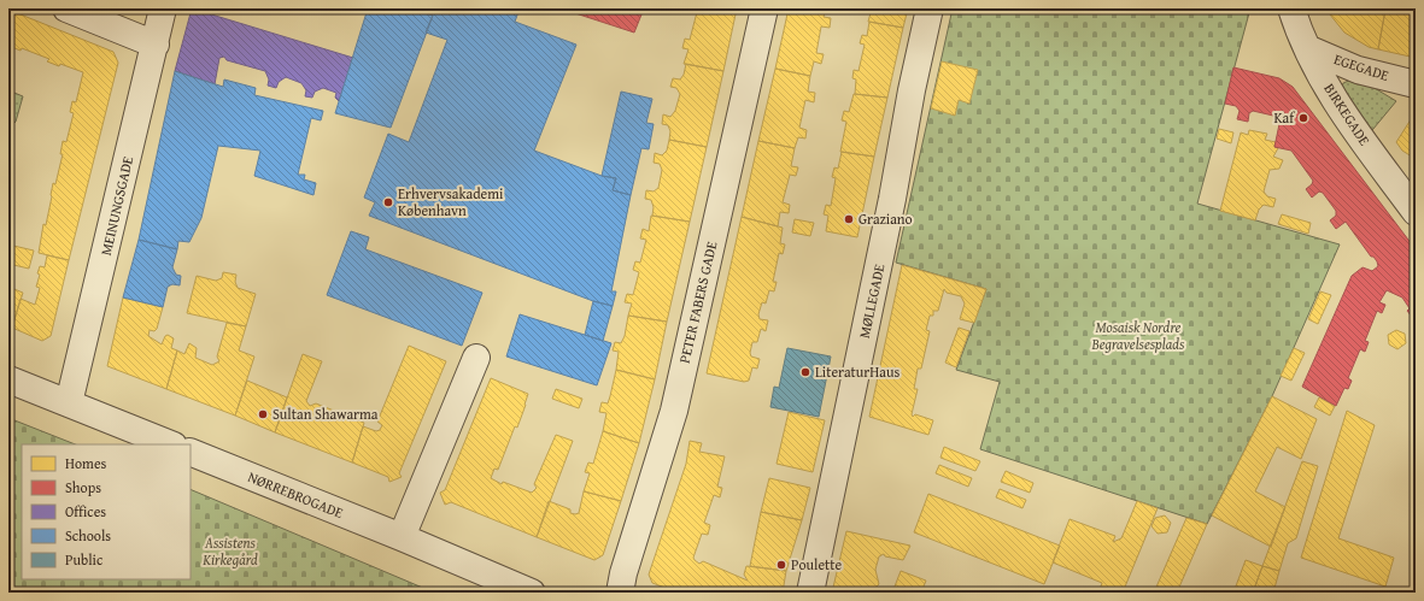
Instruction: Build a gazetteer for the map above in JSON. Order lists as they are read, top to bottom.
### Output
{
  "streets": {
    "street": [
      "EGEGADE",
      "BIRKEGADE",
      "MEINUNGSGADE",
      "MØLLEGADE",
      "PETER FABERS GADE",
      "NØRREBROGADE"
    ]
  },
  "crossings": [
    ["EGEGADE", "BIRKEGADE"]
  ],
  "parks": ["Mosaisk Nordre Begravelsesplads", "Assistens Kirkegård"],
  "places": [
    "Kaf",
    "Erhvervsakademi København",
    "Graziano",
    "LiteraturHaus",
    "Sultan Shawarma",
    "Poulette"
  ],
  "legend": [
    "Homes",
    "Shops",
    "Offices",
    "Schools",
    "Public"
  ]
}
